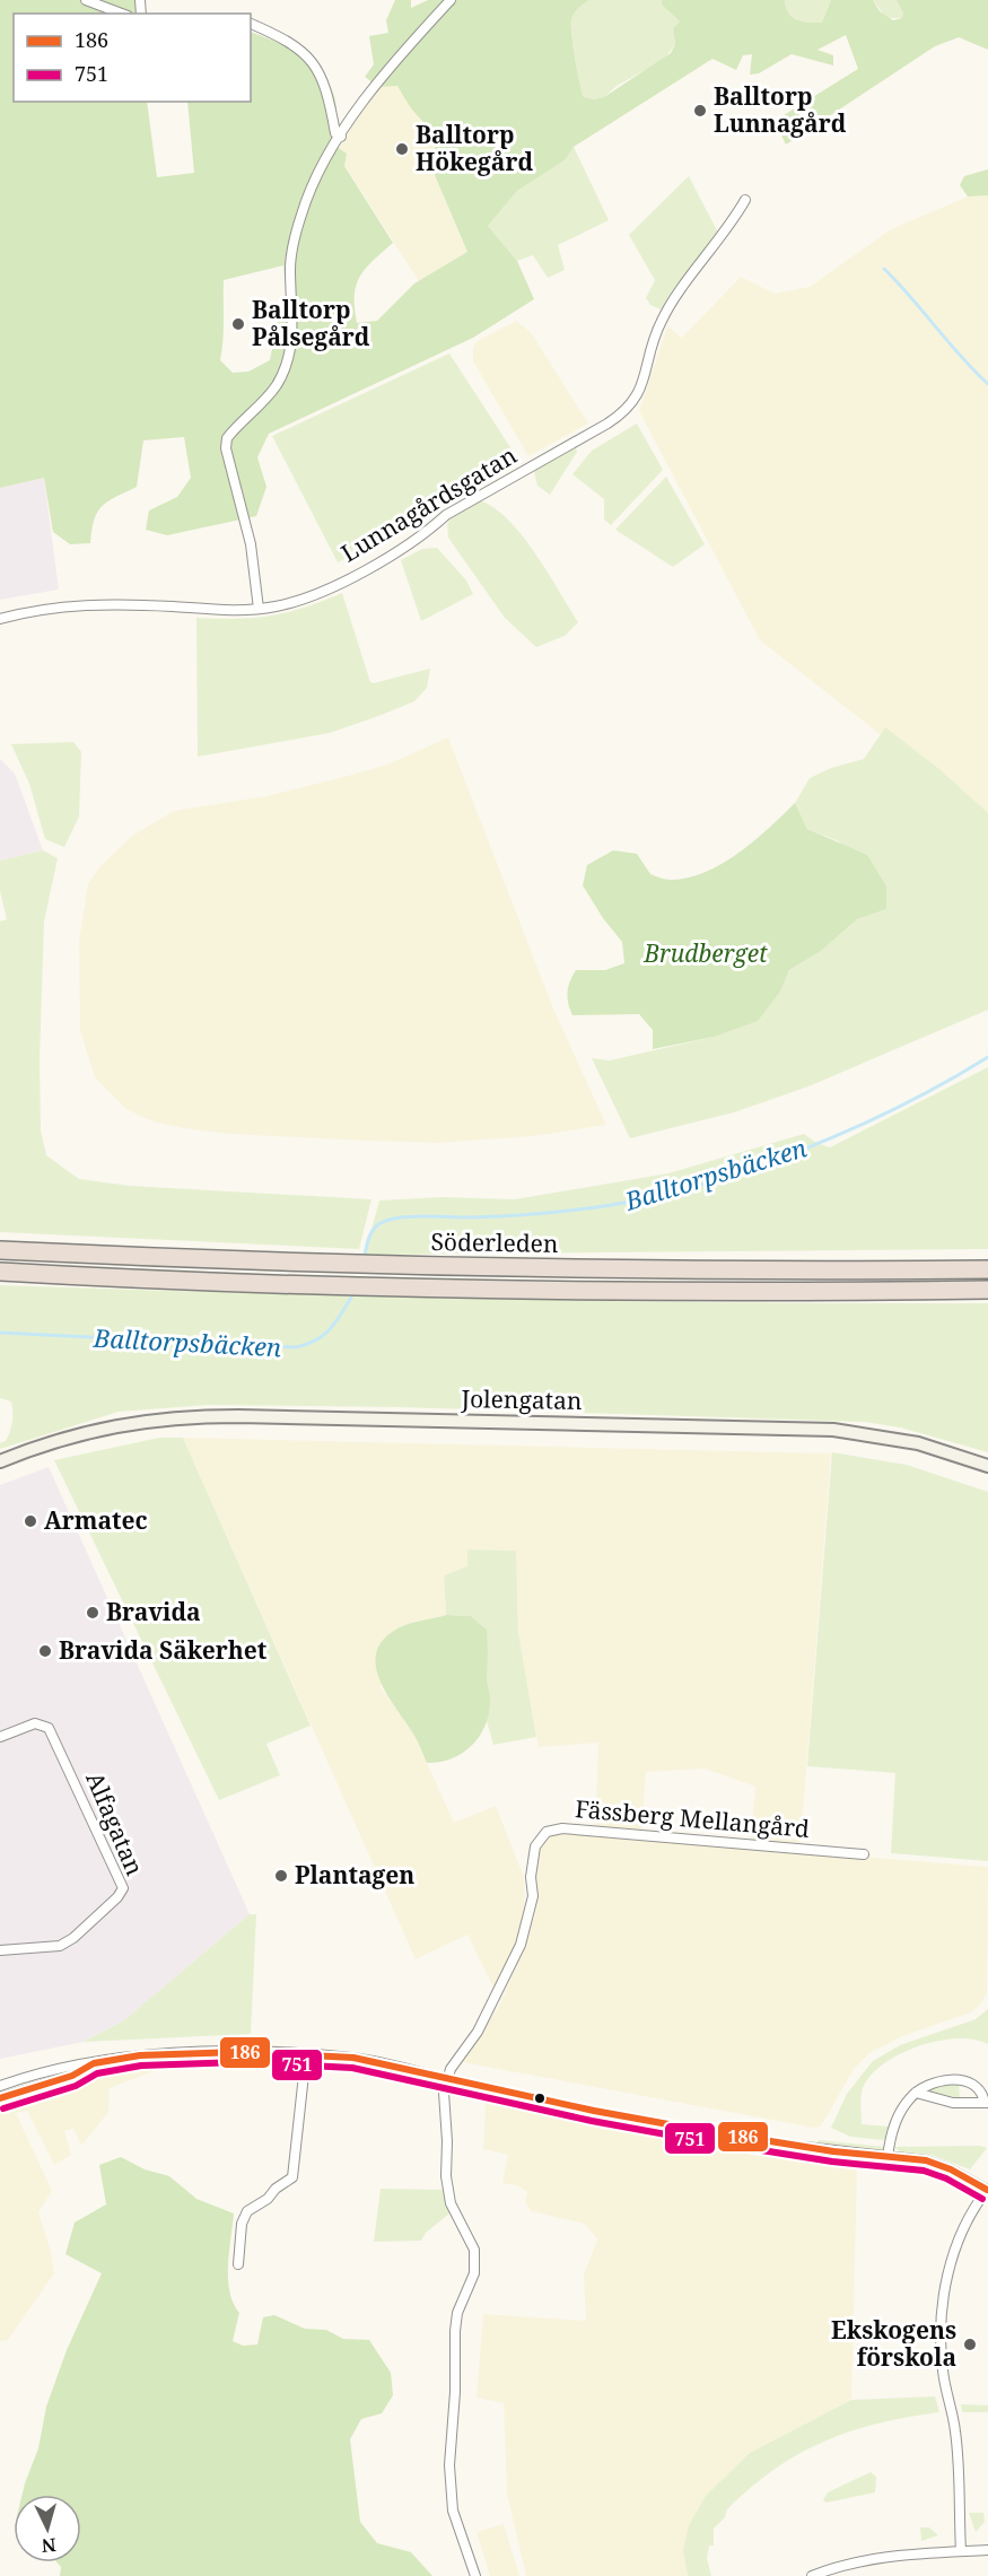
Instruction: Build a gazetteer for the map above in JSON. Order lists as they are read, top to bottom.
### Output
{
  "streets": {
    "highway": ["Söderleden"],
    "street": [
      "Lunnagårdsgatan",
      "Jolengatan",
      "Fässberg Mellangård",
      "Alfagatan"
    ]
  },
  "water": ["Balltorpsbäcken"],
  "parks": ["Brudberget"],
  "places": [
    "Balltorp Lunnagård",
    "Balltorp Hökegård",
    "Balltorp Pålsegård",
    "Armatec",
    "Bravida",
    "Bravida Säkerhet",
    "Plantagen",
    "Ekskogens förskola"
  ],
  "lines": ["transit line 186", "transit line 751"],
  "legend": ["186", "751"],
  "north": "bottom"
}
